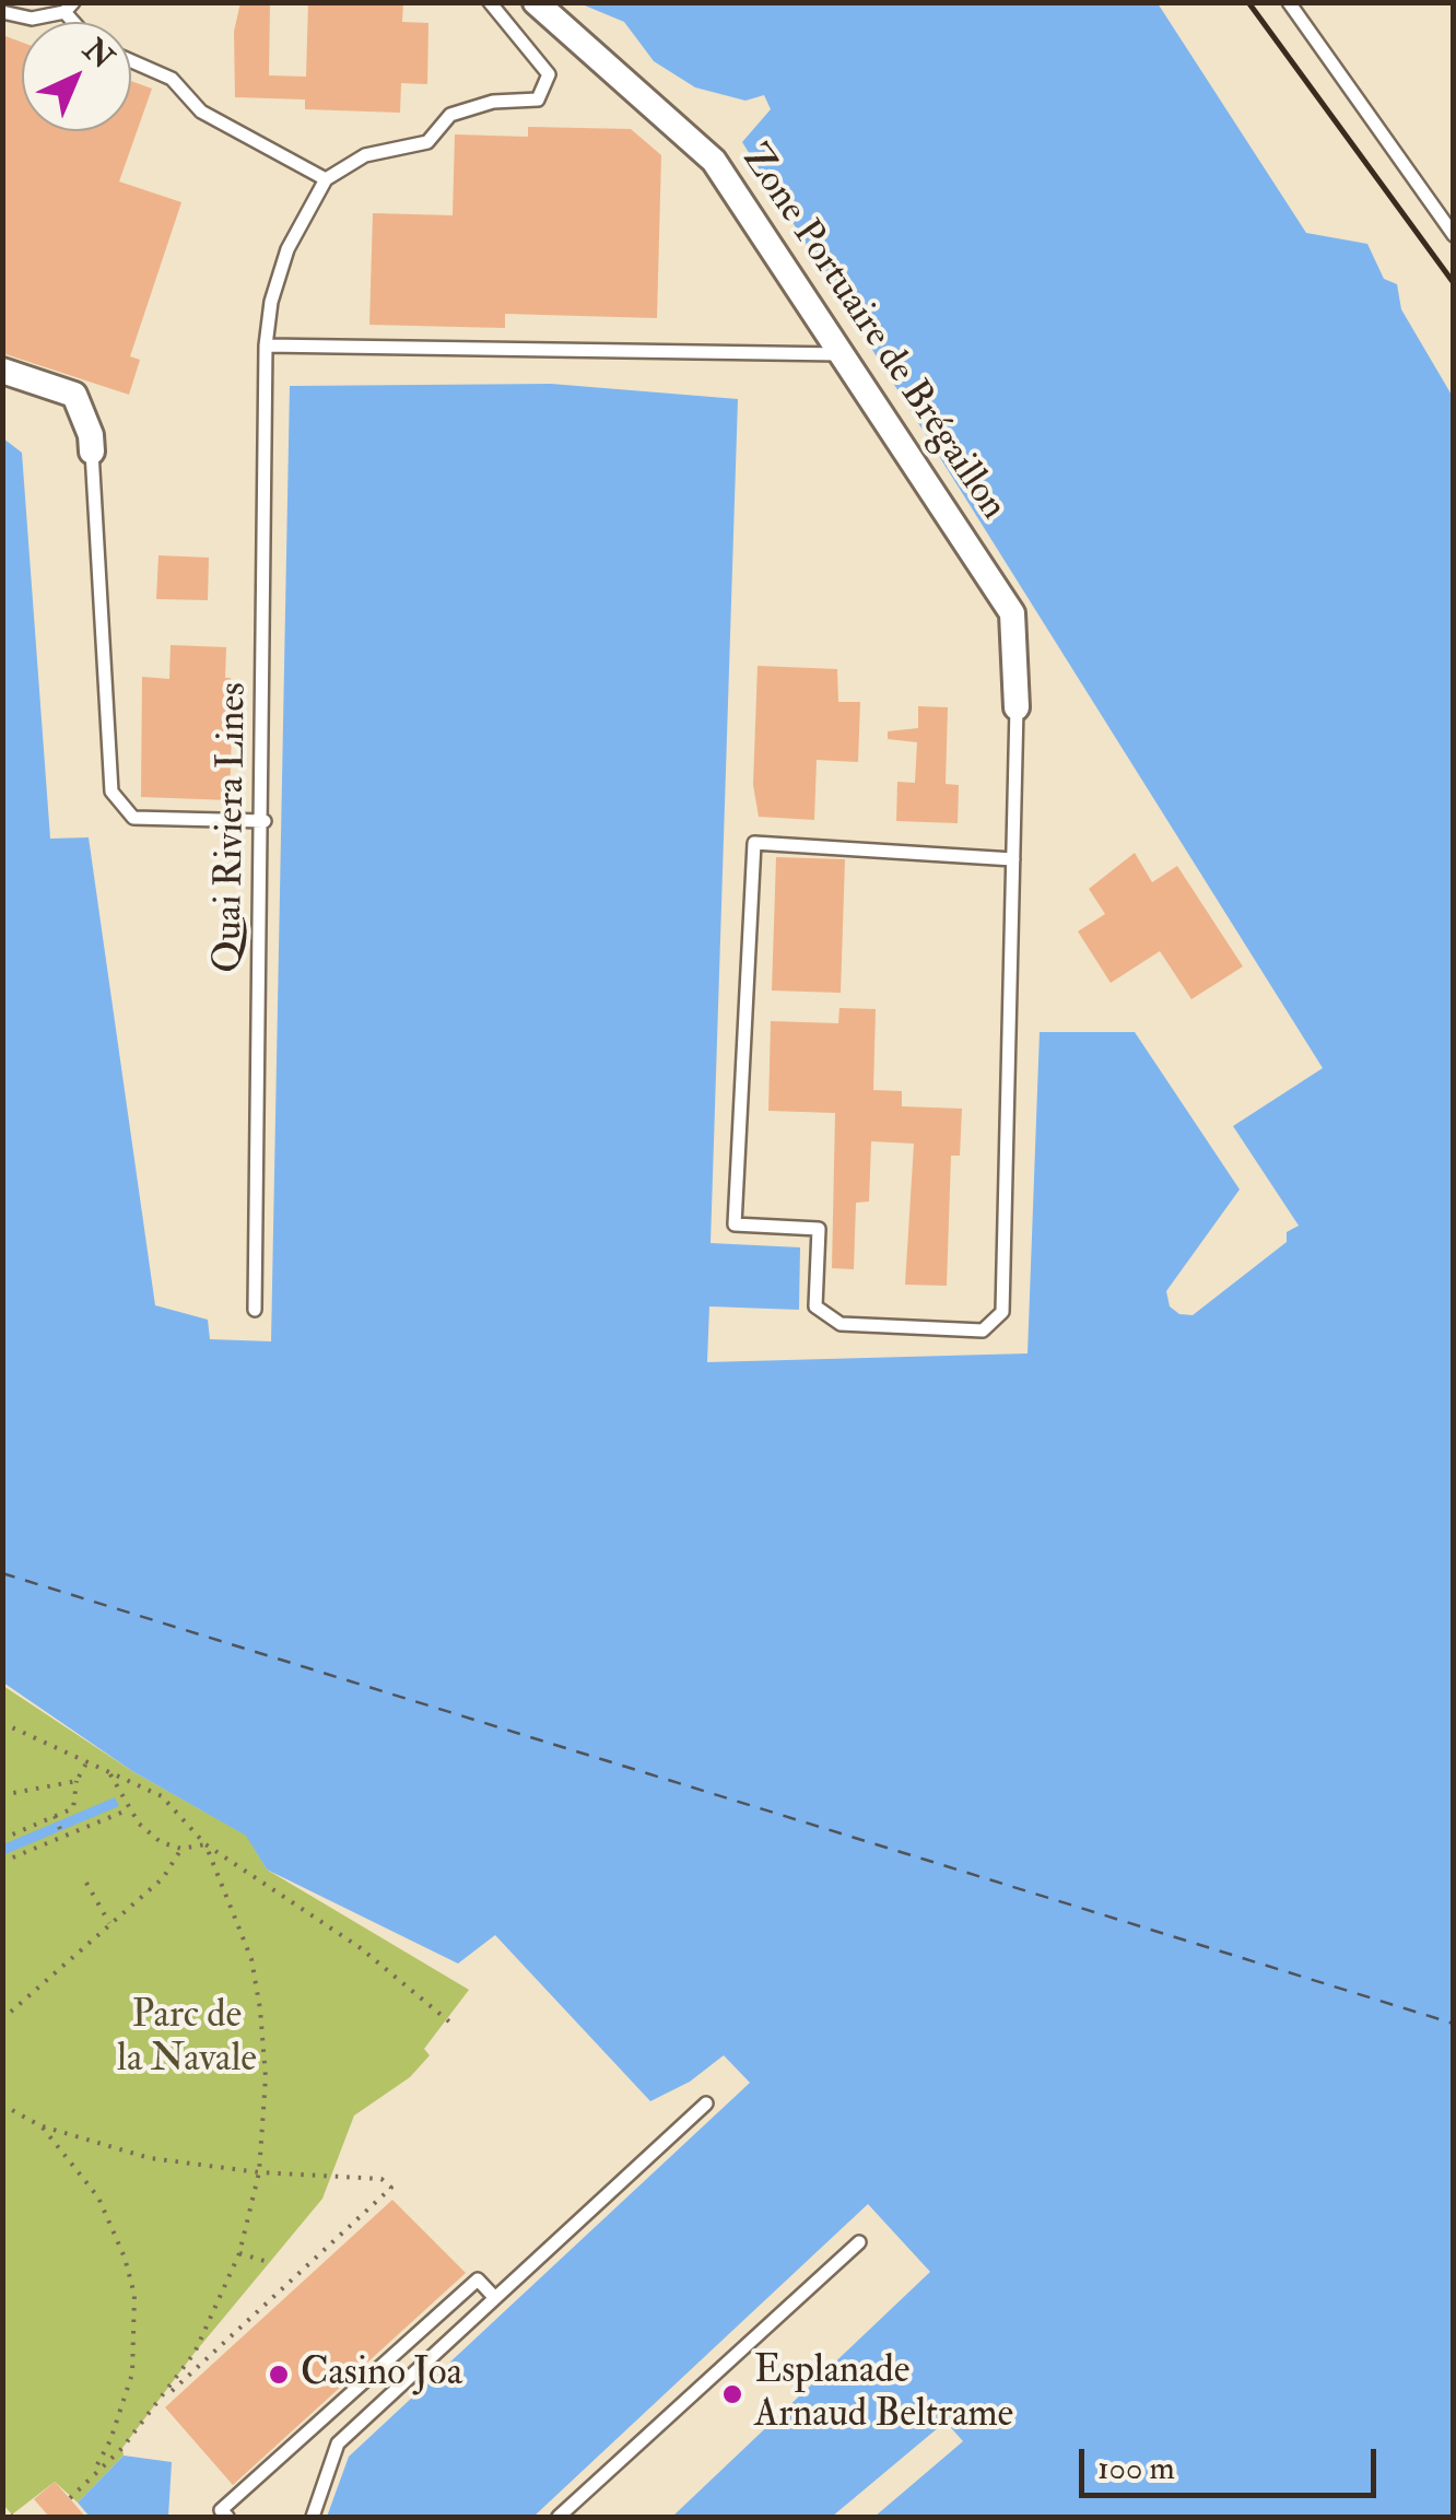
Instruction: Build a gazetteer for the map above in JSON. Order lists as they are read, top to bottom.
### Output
{
  "streets": {
    "street": ["Zone Portuaire de Brégaillon"],
    "lane": ["Quai Riviera Lines"]
  },
  "parks": ["Parc de la Navale"],
  "places": ["Casino Joa", "Esplanade Arnaud Beltrame"],
  "scale_bar": "100 m",
  "north": "top right"
}
